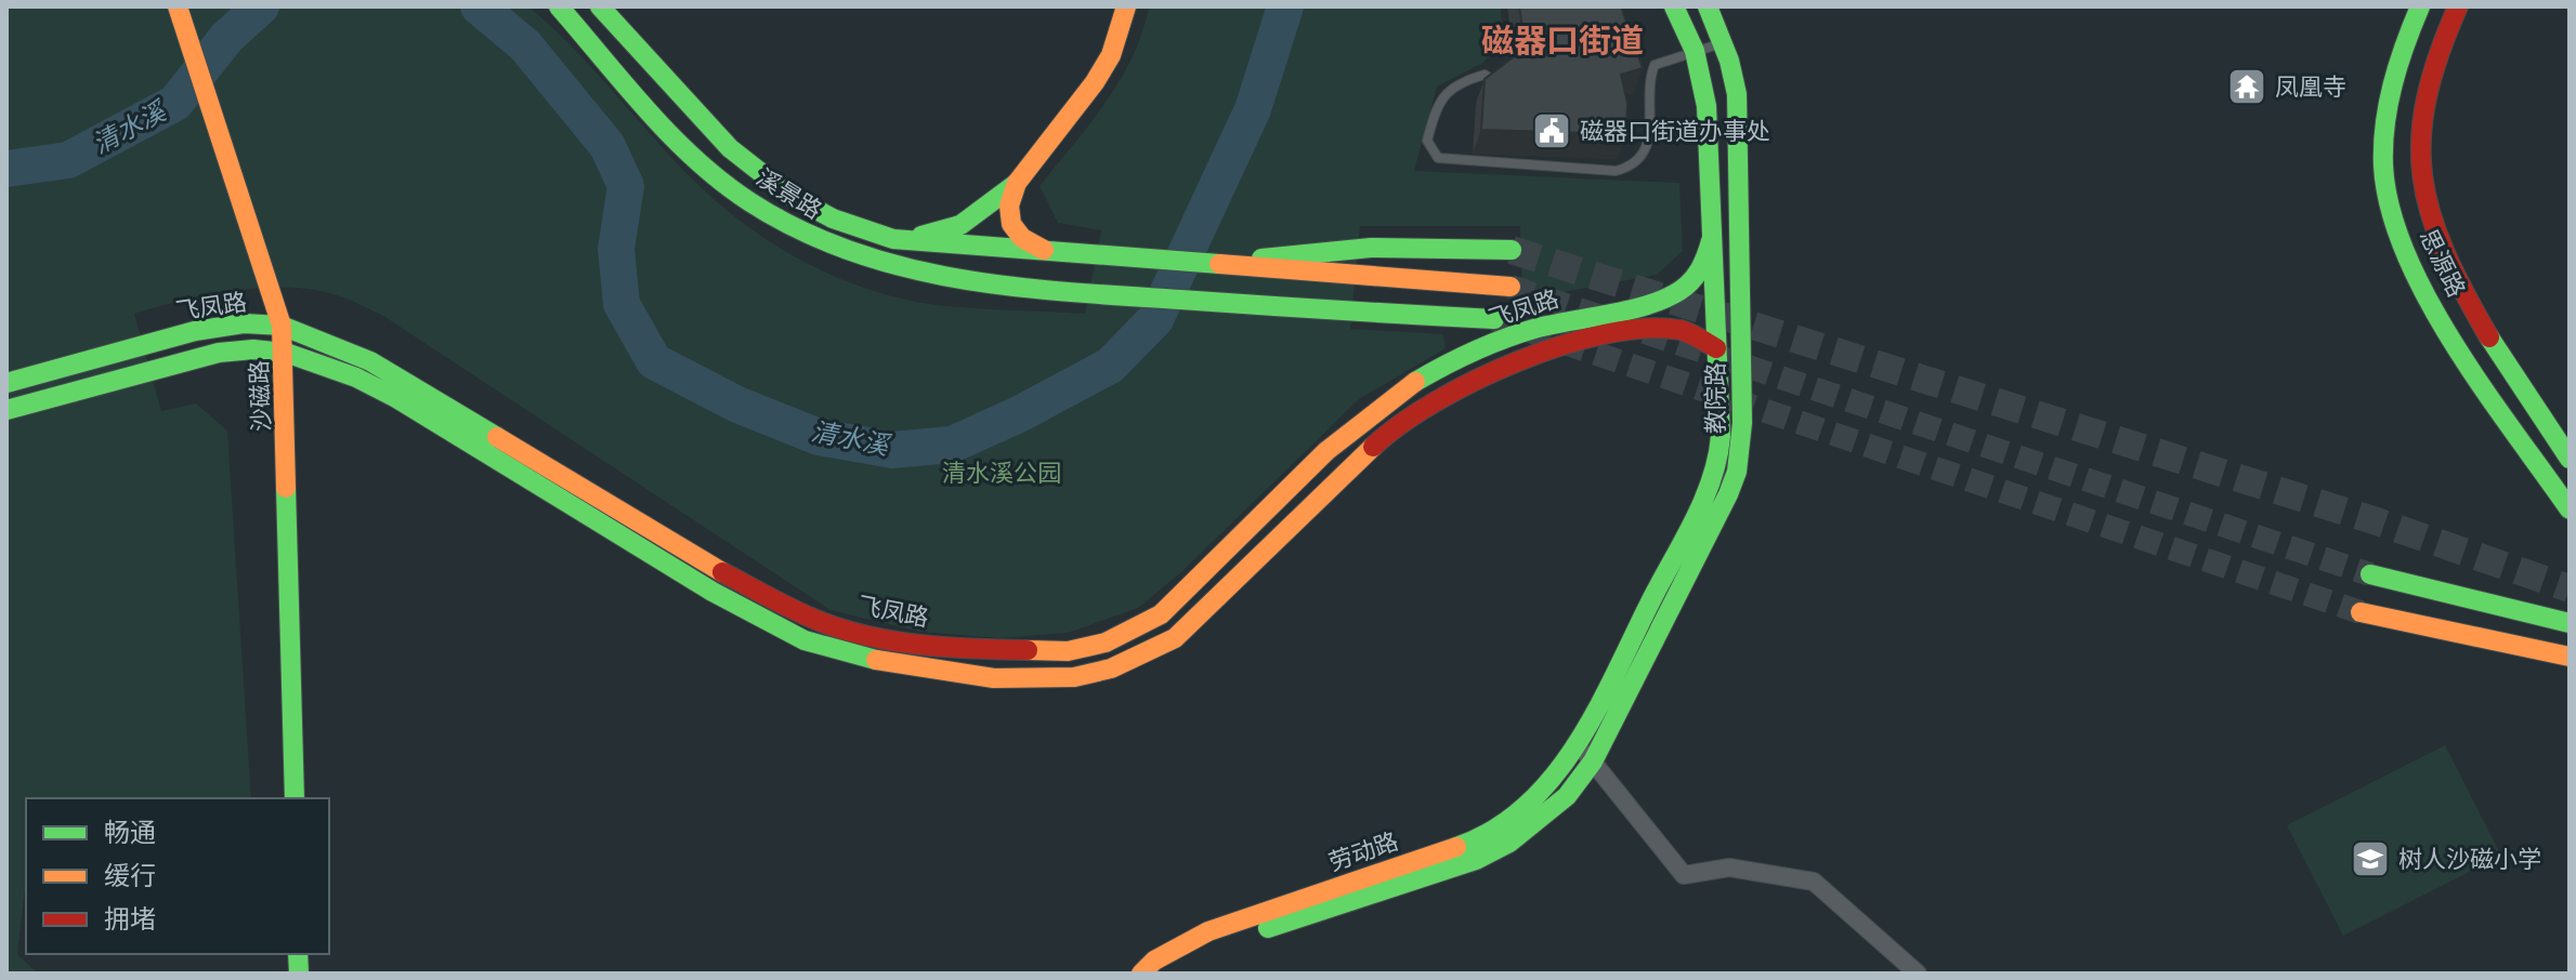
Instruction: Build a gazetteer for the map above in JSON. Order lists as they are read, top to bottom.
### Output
{
  "streets": {
    "main road": [
      "溪景路",
      "思源路",
      "飞凤路",
      "沙磁路",
      "教院路",
      "劳动路"
    ]
  },
  "crossings": [
    ["飞凤路", "沙磁路"],
    ["飞凤路", "教院路"],
    ["教院路", "劳动路"]
  ],
  "districts": ["磁器口街道"],
  "water": ["清水溪"],
  "parks": ["清水溪公园"],
  "places": {
    "temple": ["凤凰寺"],
    "public building": ["磁器口街道办事处"],
    "school or university": ["树人沙磁小学"]
  },
  "legend": ["畅通", "缓行", "拥堵"]
}
